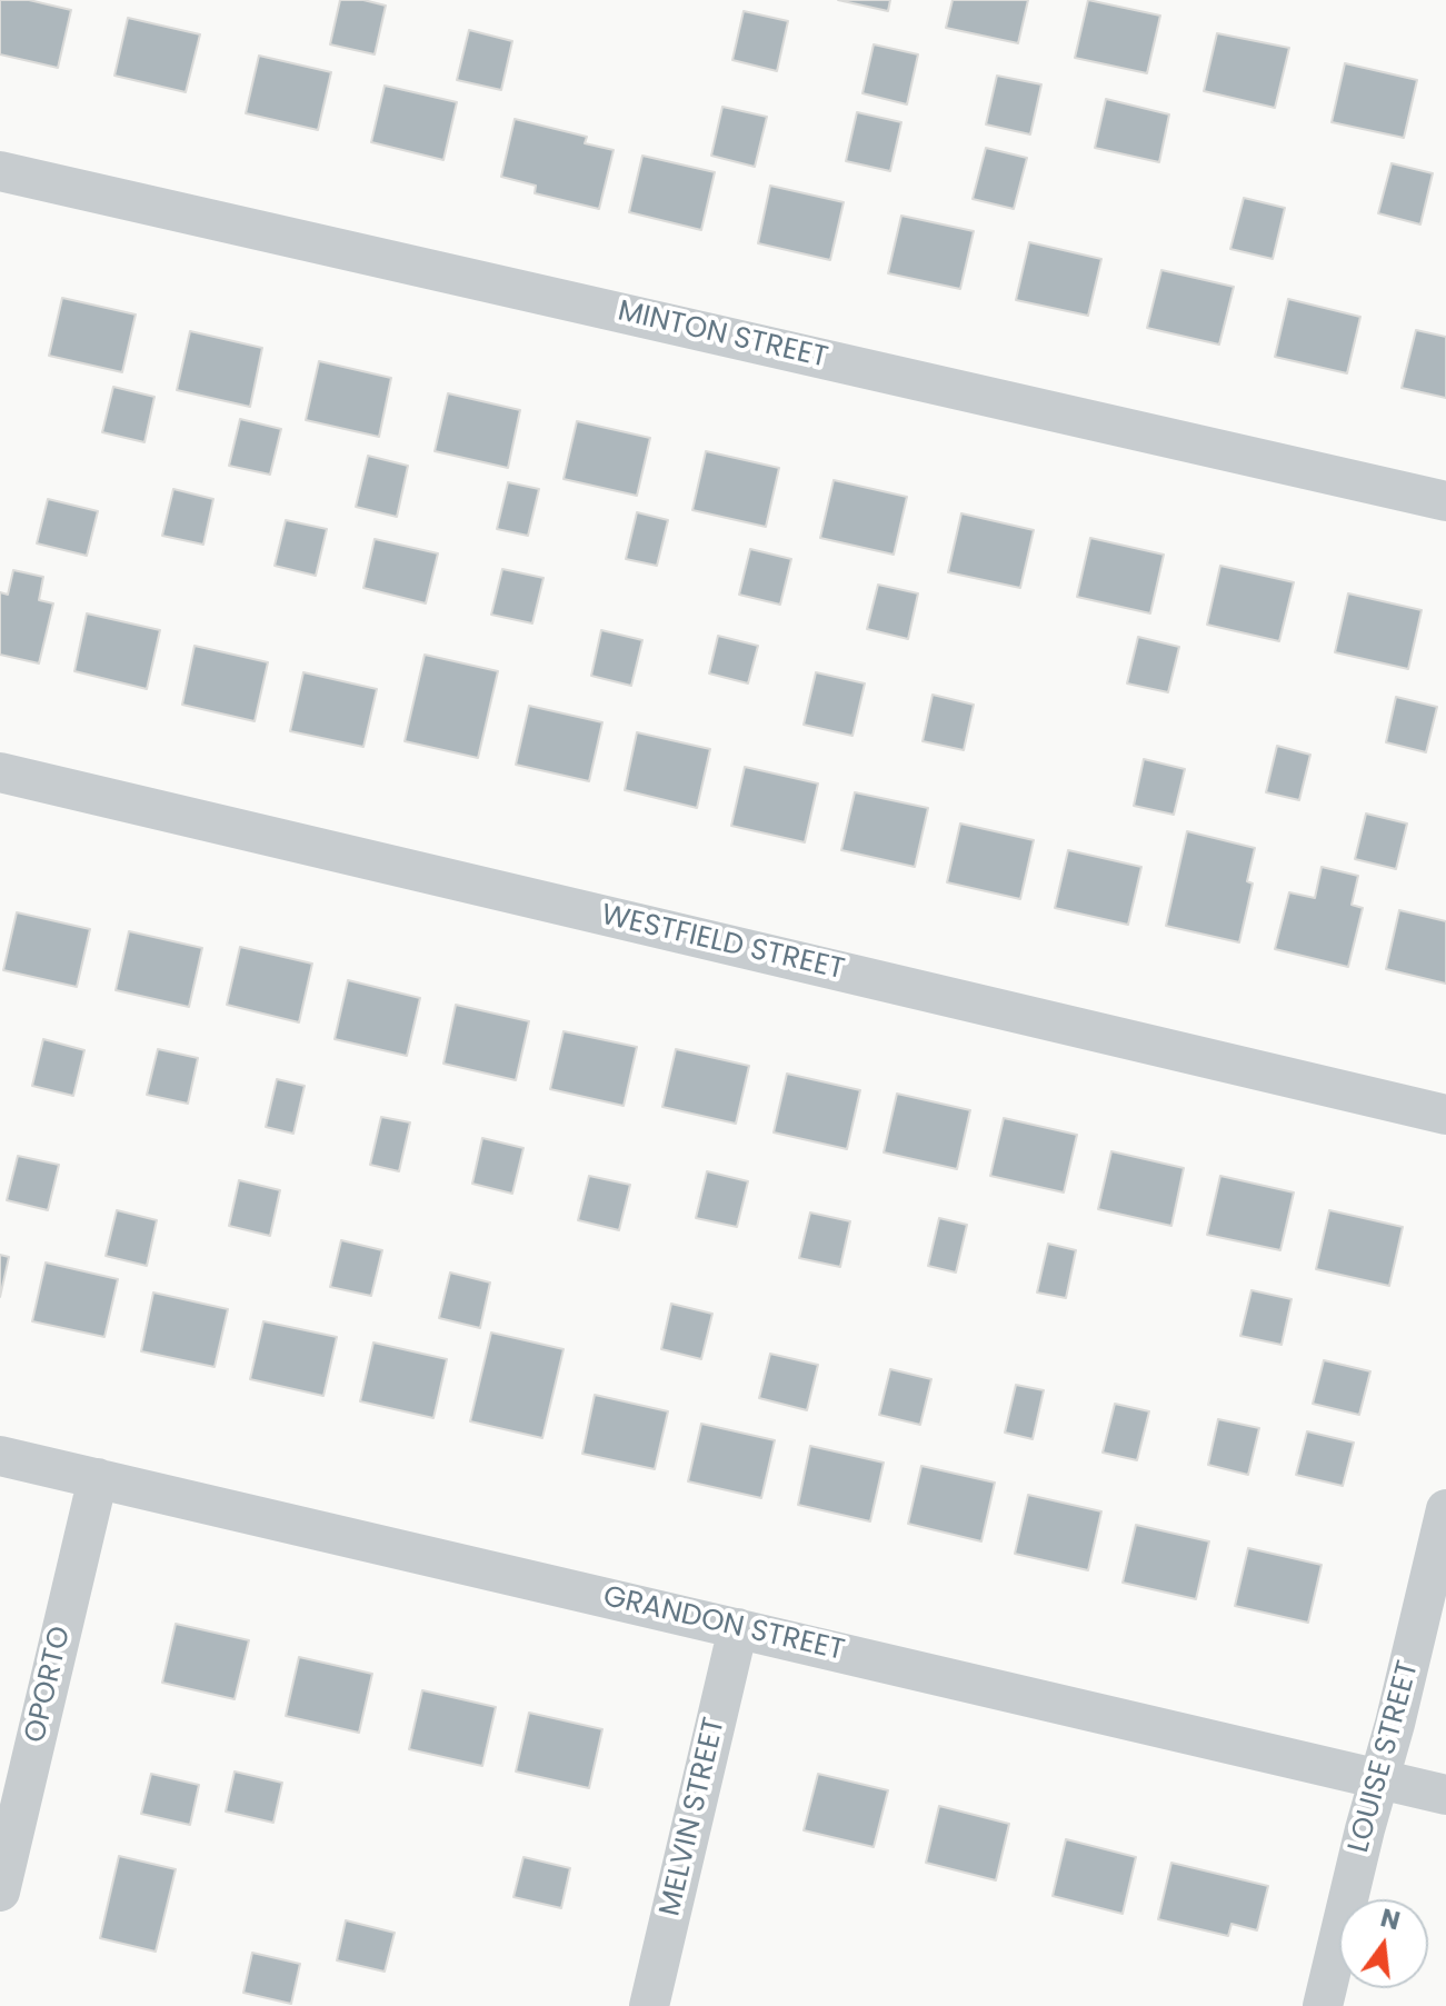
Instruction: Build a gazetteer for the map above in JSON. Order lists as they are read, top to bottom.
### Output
{
  "streets": {
    "street": [
      "MINTON STREET",
      "WESTFIELD STREET",
      "GRANDON STREET",
      "OPORTO",
      "LOUISE STREET",
      "MELVIN STREET"
    ]
  },
  "crossings": [
    ["GRANDON STREET", "OPORTO"],
    ["GRANDON STREET", "LOUISE STREET"],
    ["GRANDON STREET", "MELVIN STREET"]
  ],
  "north": "top"
}
